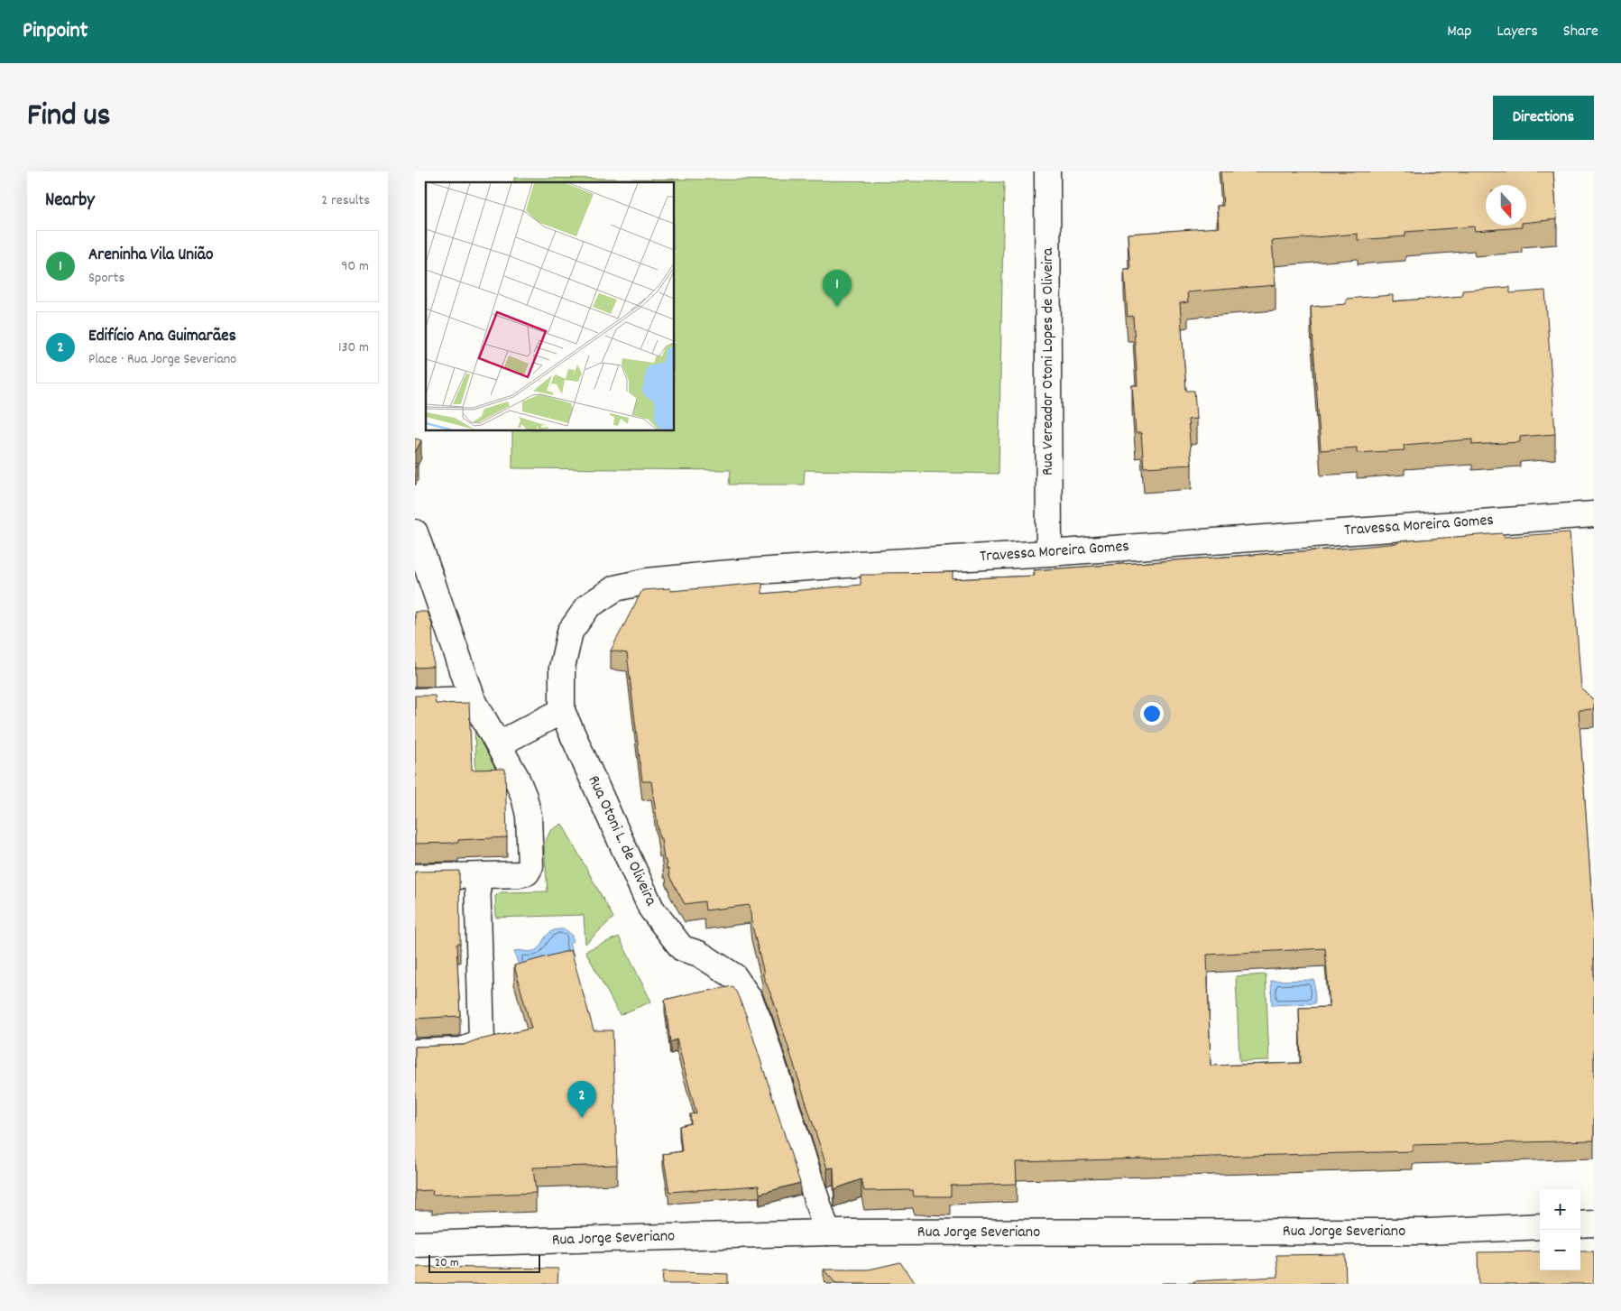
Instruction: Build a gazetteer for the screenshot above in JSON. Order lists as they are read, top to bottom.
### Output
{
  "streets": {
    "street": [
      "Rua Vereador Otoni Lopes de Oliveira",
      "Travessa Moreira Gomes",
      "Rua Otoni L. de Oliveira",
      "Rua Jorge Severiano"
    ]
  },
  "crossings": [
    ["Rua Vereador Otoni Lopes de Oliveira", "Travessa Moreira Gomes"],
    ["Travessa Moreira Gomes", "Rua Otoni L. de Oliveira"],
    ["Rua Otoni L. de Oliveira", "Rua Jorge Severiano"]
  ],
  "scale_bar": "20 m",
  "north": "bottom",
  "page": {
    "header": "Pinpoint",
    "nav": ["Map", "Layers", "Share"],
    "title": "Find us",
    "buttons": "Directions",
    "heading": ["Nearby", "2 results"],
    "list": [
      {
        "mark": "1",
        "name": "Areninha Vila União",
        "note": "Sports",
        "value": "90 m"
      },
      {
        "mark": "2",
        "name": "Edifício Ana Guimarães",
        "note": "Place · Rua Jorge Severiano",
        "value": "130 m"
      }
    ],
    "pins": ["1", "2"],
    "map_buttons": ["+", "−"],
    "scale": "20 m"
  }
}
